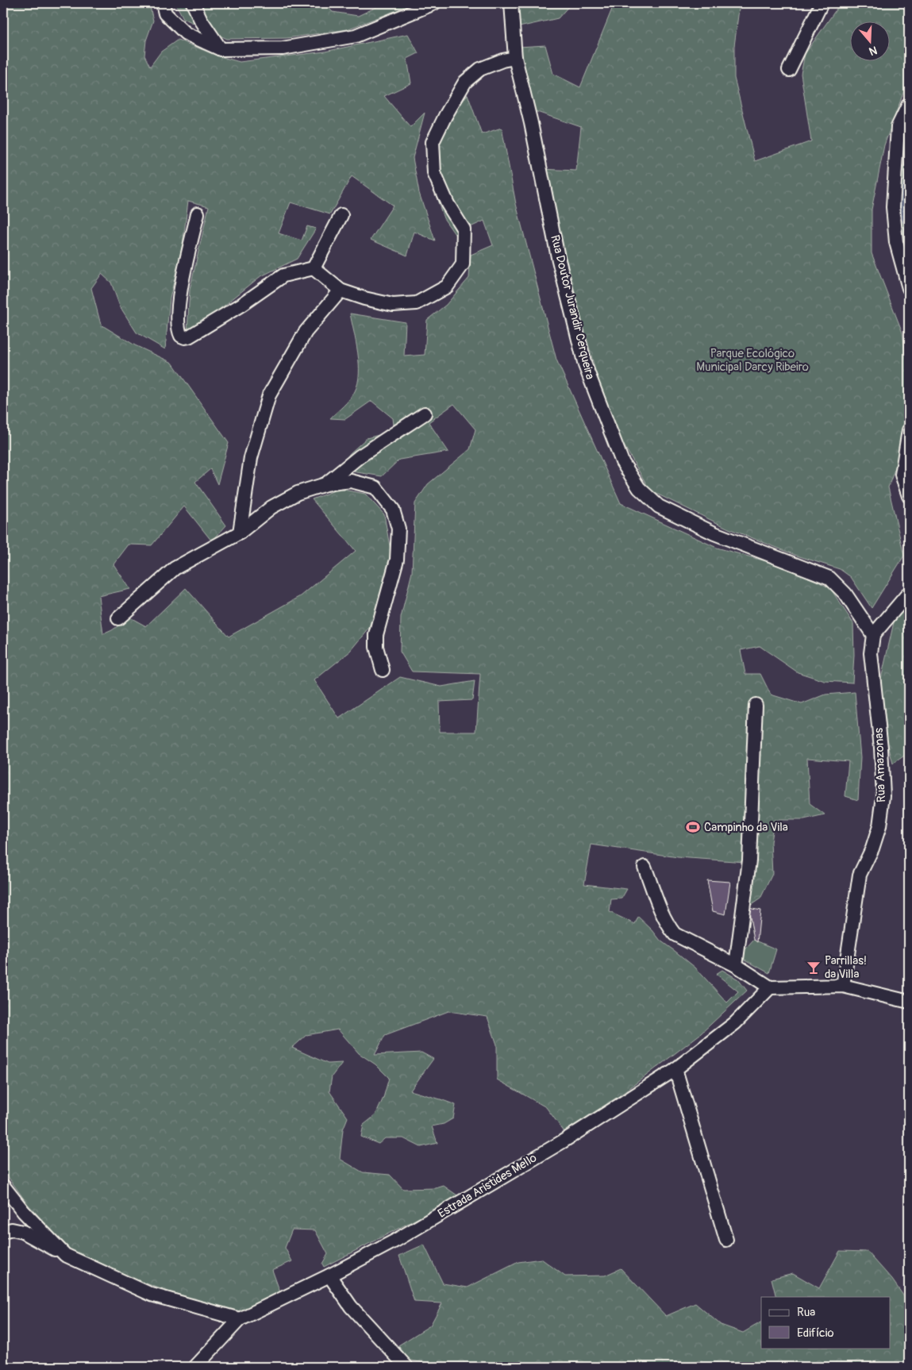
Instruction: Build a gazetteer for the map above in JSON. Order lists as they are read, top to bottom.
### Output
{
  "streets": {
    "street": ["Rua Doutor Jurandir Cerqueira", "Rua Amazonas", "Estrada Aristides Mello"]
  },
  "crossings": [
    ["Rua Doutor Jurandir Cerqueira", "Rua Amazonas"]
  ],
  "parks": ["Parque Ecológico Municipal Darcy Ribeiro"],
  "places": {
    "sports": ["Campinho da Vila"],
    "bar": ["Parrillas! da Villa"]
  },
  "legend": ["Rua", "Edifício"],
  "north": "bottom"
}
